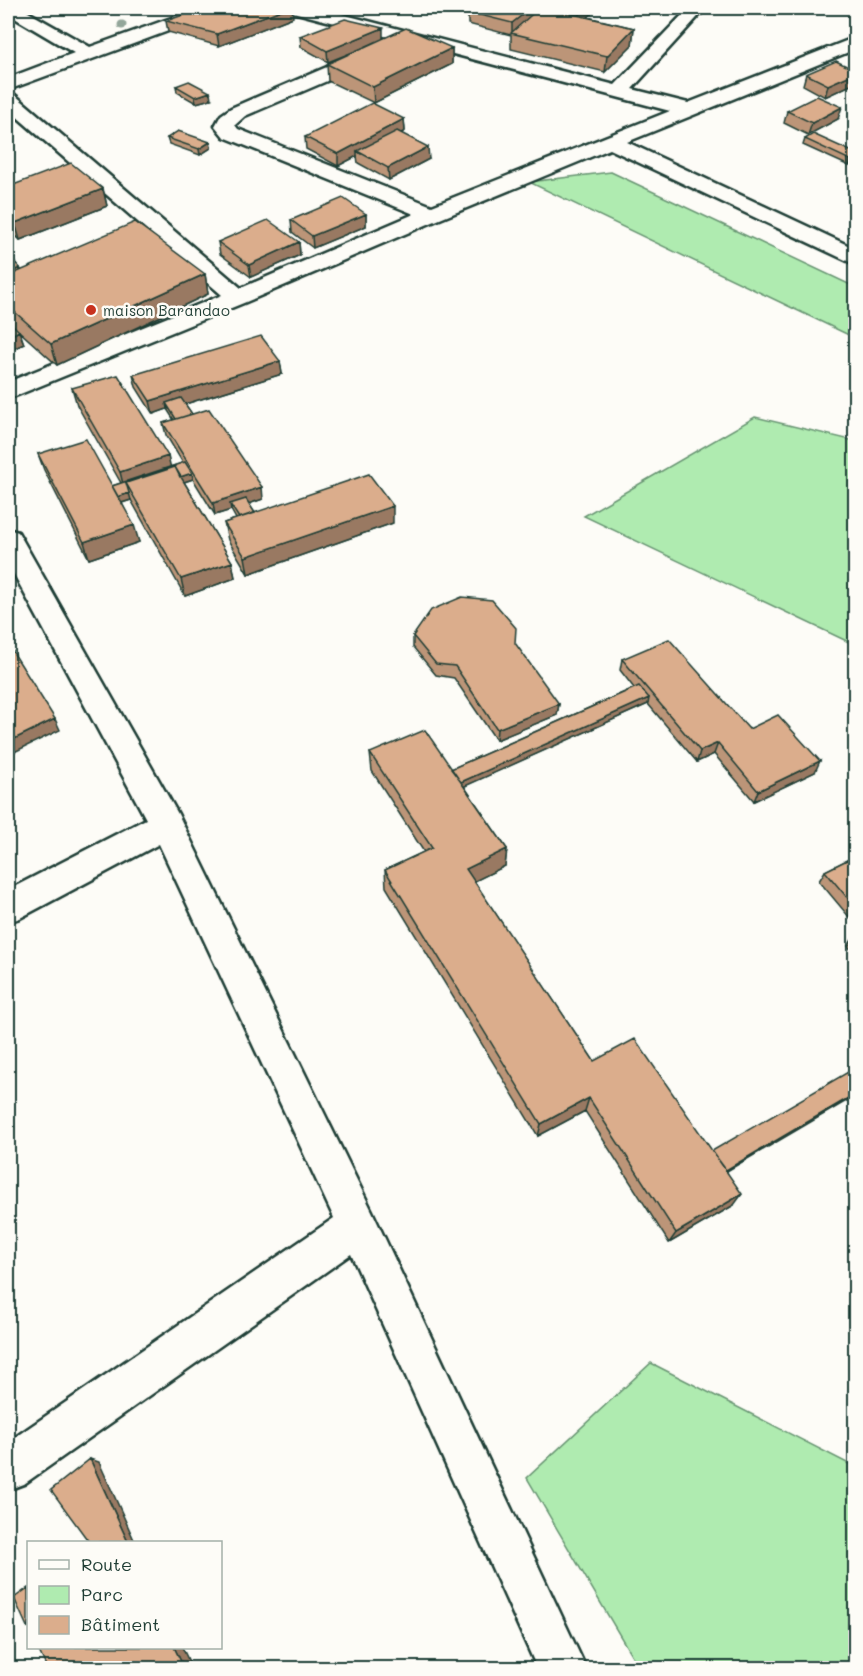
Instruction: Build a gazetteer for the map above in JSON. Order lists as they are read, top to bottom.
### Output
{
  "places": ["maison Barandao"],
  "legend": ["Route", "Parc", "Bâtiment"]
}
